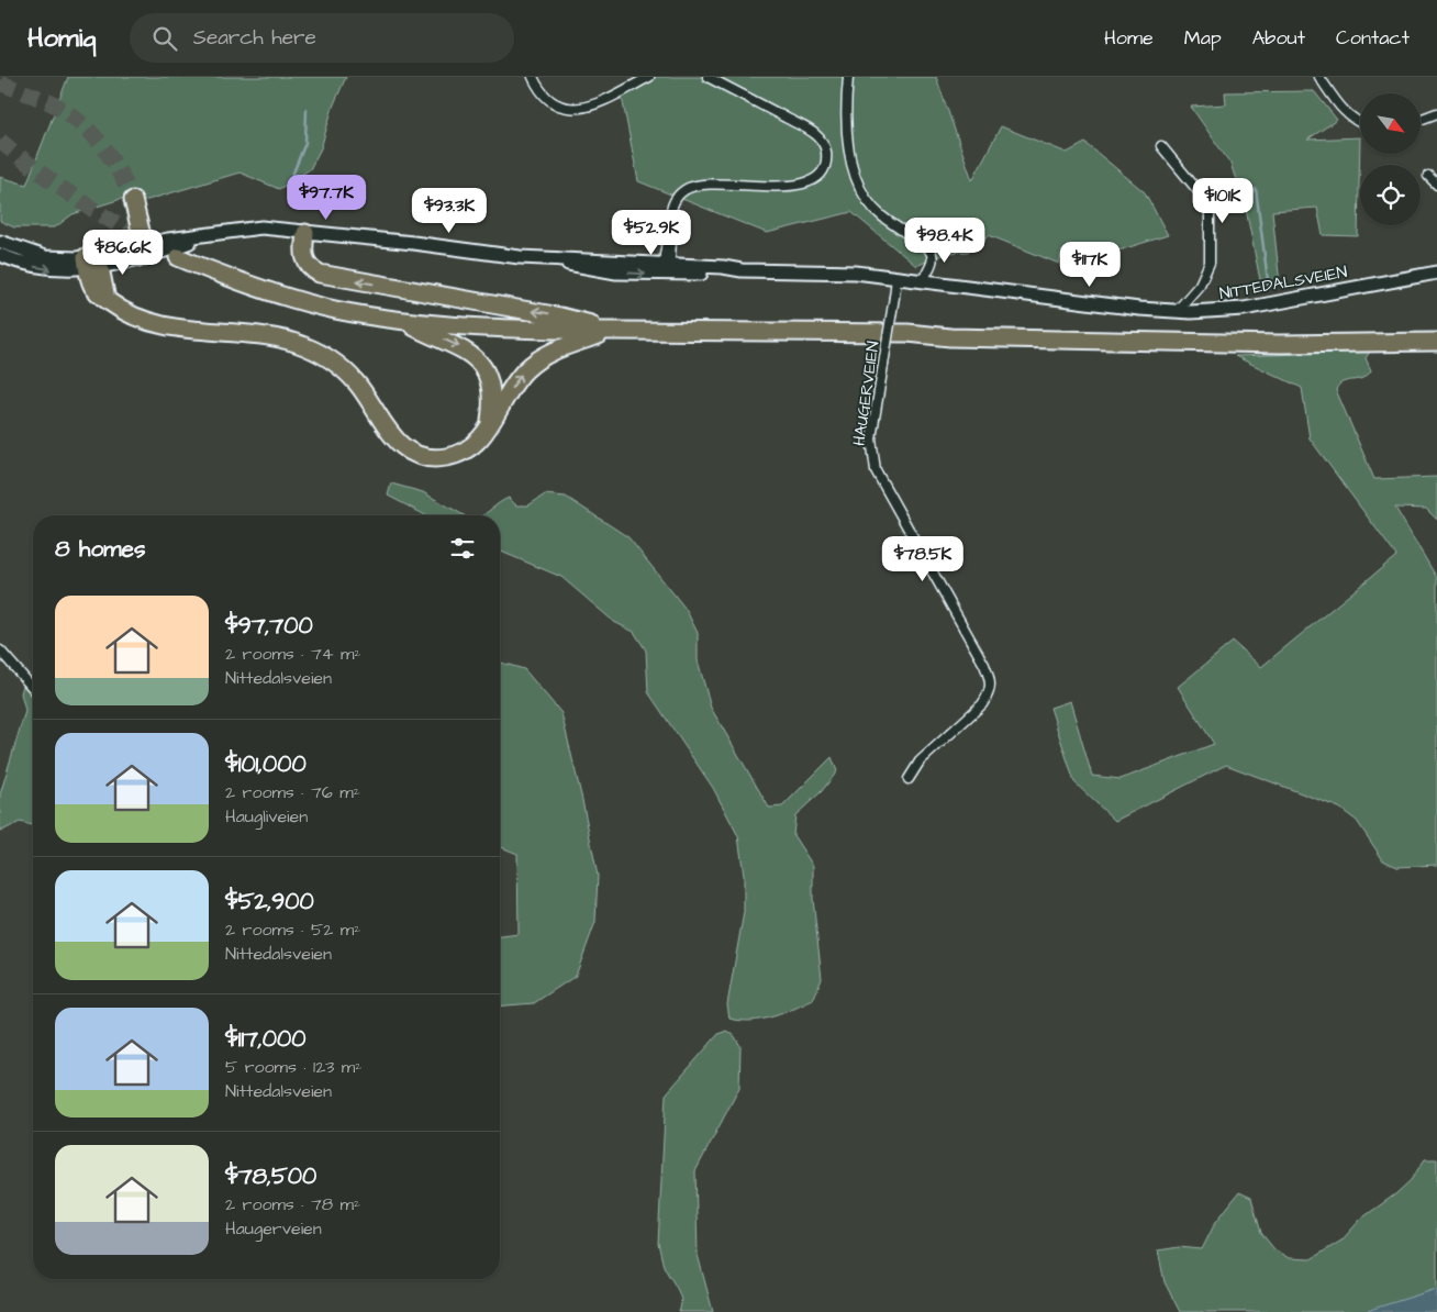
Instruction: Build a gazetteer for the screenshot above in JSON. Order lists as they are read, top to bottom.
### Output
{
  "streets": {
    "main road": ["NITTEDALSVEIEN"],
    "street": ["HAUGERVEIEN"]
  },
  "crossings": [
    ["NITTEDALSVEIEN", "HAUGERVEIEN"]
  ],
  "north": "bottom right",
  "page": {
    "header": "Homiq",
    "search": "Search here",
    "nav": [
      "Home",
      "Map",
      "About",
      "Contact"
    ],
    "price": [
      "$97.7K",
      "$101K",
      "$93.3K",
      "$52.9K",
      "$98.4K",
      "$86.6K",
      "$117K",
      "$78.5K"
    ],
    "heading": "8 homes",
    "list": [
      {
        "name": "$97,700",
        "note": "2 rooms · 74 m² · Nittedalsveien"
      },
      {
        "name": "$101,000",
        "note": "2 rooms · 76 m² · Haugliveien"
      },
      {
        "name": "$52,900",
        "note": "2 rooms · 52 m² · Nittedalsveien"
      },
      {
        "name": "$117,000",
        "note": "5 rooms · 123 m² · Nittedalsveien"
      },
      {
        "name": "$78,500",
        "note": "2 rooms · 78 m² · Haugerveien"
      }
    ]
  }
}
